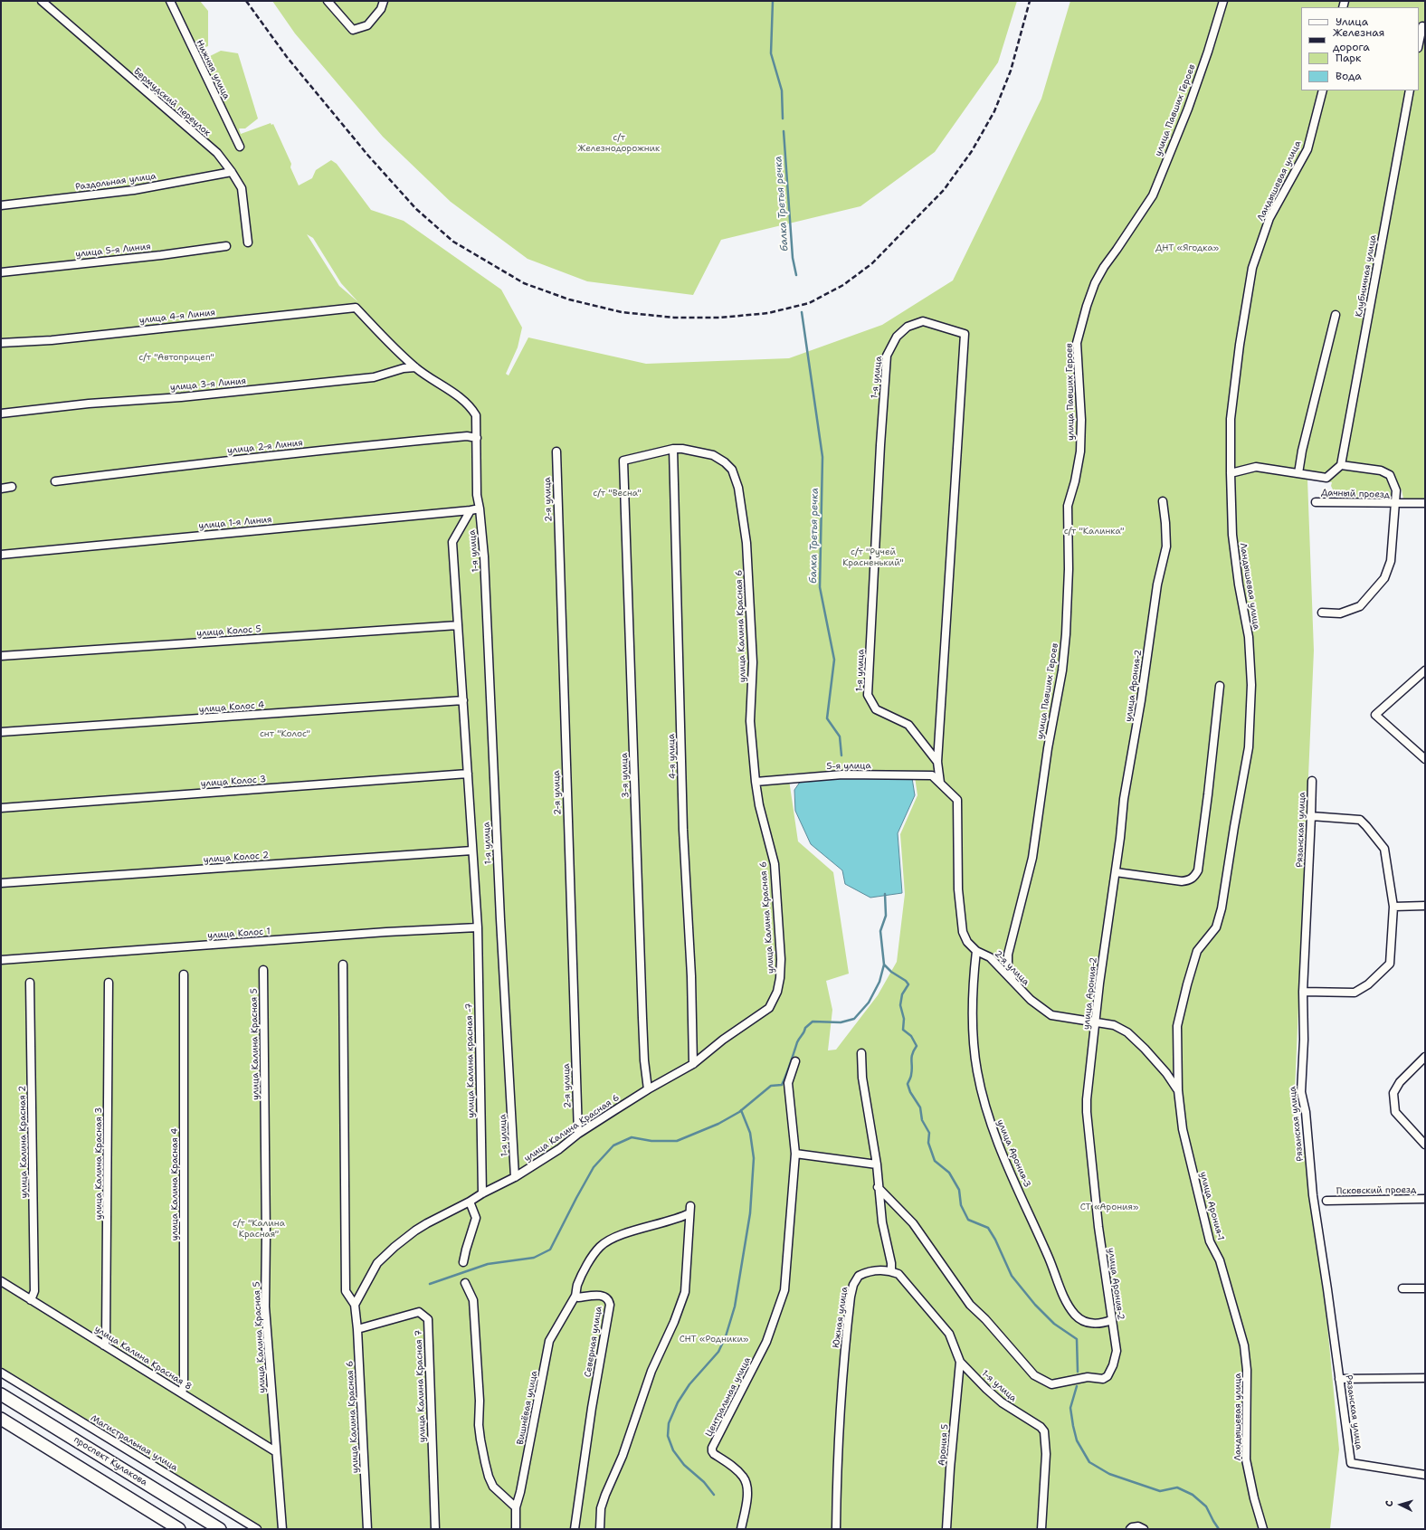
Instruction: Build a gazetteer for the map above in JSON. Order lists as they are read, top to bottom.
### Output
{
  "streets": {
    "main road": ["проспект Кулакова"],
    "street": [
      "Нижняя улица",
      "Бермудский переулок",
      "улица Павших Героев",
      "Ландышевая улица",
      "Раздольная улица",
      "улица 5-я Линия",
      "Клубничная улица",
      "улица 4-я Линия",
      "1-я улица",
      "улица 3-я Линия",
      "улица 2-я Линия",
      "Дачный проезд",
      "2-я улица",
      "улица 1-я Линия",
      "улица Калина Красная 6",
      "улица Колос 5",
      "улица Арония-2",
      "улица Колос 4",
      "4-я улица",
      "5-я улица",
      "3-я улица",
      "улица Колос 3",
      "Рязанская улица",
      "улица Колос 2",
      "улица Колос 1",
      "улица Калина Красная 5",
      "улица Калина красная -7",
      "улица Калина Красная 2",
      "улица Арония-3",
      "улица Калина Красная 3",
      "улица Калина Красная 4",
      "Псковский проезд",
      "улица Арония-1",
      "Южная улица",
      "Северная улица",
      "улица Калина Красная 8",
      "улица Калина Красная 7",
      "Центральная улица",
      "Вишнёвая улица",
      "Магистральная улица",
      "Арония 5"
    ]
  },
  "crossings": [
    ["Бермудский переулок", "Раздольная улица"],
    ["улица Павших Героев", "2-я улица"],
    ["Ландышевая улица", "2-я улица"],
    ["Ландышевая улица", "улица Арония-1"],
    ["Клубничная улица", "Дачный проезд"],
    ["улица 4-я Линия", "1-я улица"],
    ["1-я улица", "улица 3-я Линия"],
    ["1-я улица", "улица 2-я Линия"],
    ["1-я улица", "2-я улица"],
    ["1-я улица", "улица 1-я Линия"],
    ["1-я улица", "улица Калина Красная 6"],
    ["1-я улица", "улица Колос 5"],
    ["1-я улица", "улица Колос 4"],
    ["1-я улица", "5-я улица"],
    ["1-я улица", "улица Колос 3"],
    ["1-я улица", "улица Колос 2"],
    ["1-я улица", "улица Колос 1"],
    ["1-я улица", "улица Калина красная -7"],
    ["1-я улица", "Южная улица"],
    ["1-я улица", "Арония 5"],
    ["2-я улица", "улица Калина Красная 6"],
    ["2-я улица", "улица Арония-2"],
    ["2-я улица", "5-я улица"],
    ["2-я улица", "улица Арония-3"],
    ["2-я улица", "улица Арония-1"],
    ["улица Калина Красная 6", "4-я улица"],
    ["улица Калина Красная 6", "5-я улица"],
    ["улица Калина Красная 6", "3-я улица"],
    ["улица Калина Красная 6", "улица Калина красная -7"],
    ["улица Калина Красная 6", "улица Калина Красная 7"],
    ["улица Арония-2", "улица Арония-3"],
    ["4-я улица", "3-я улица"],
    ["улица Колос 1", "улица Калина красная -7"],
    ["улица Калина Красная 5", "улица Калина Красная 8"],
    ["улица Калина Красная 2", "улица Калина Красная 8"],
    ["улица Калина Красная 3", "улица Калина Красная 8"],
    ["улица Калина Красная 4", "улица Калина Красная 8"],
    ["Северная улица", "Вишнёвая улица"]
  ],
  "water": ["балка Третья речка"],
  "parks": [
    "с/т Железнодорожник",
    "ДНТ «Ягодка»",
    "с/т \"Автоприцеп\"",
    "с/т \"Весна\"",
    "с/т \"Калинка\"",
    "с/т \"Ручей Красненький\"",
    "снт \"Колос\"",
    "СТ «Арония»",
    "с/т \"Калина Красная\"",
    "СНТ «Родники»"
  ],
  "legend": [
    "Улица",
    "Железная дорога",
    "Парк",
    "Вода"
  ],
  "north": "left"
}
